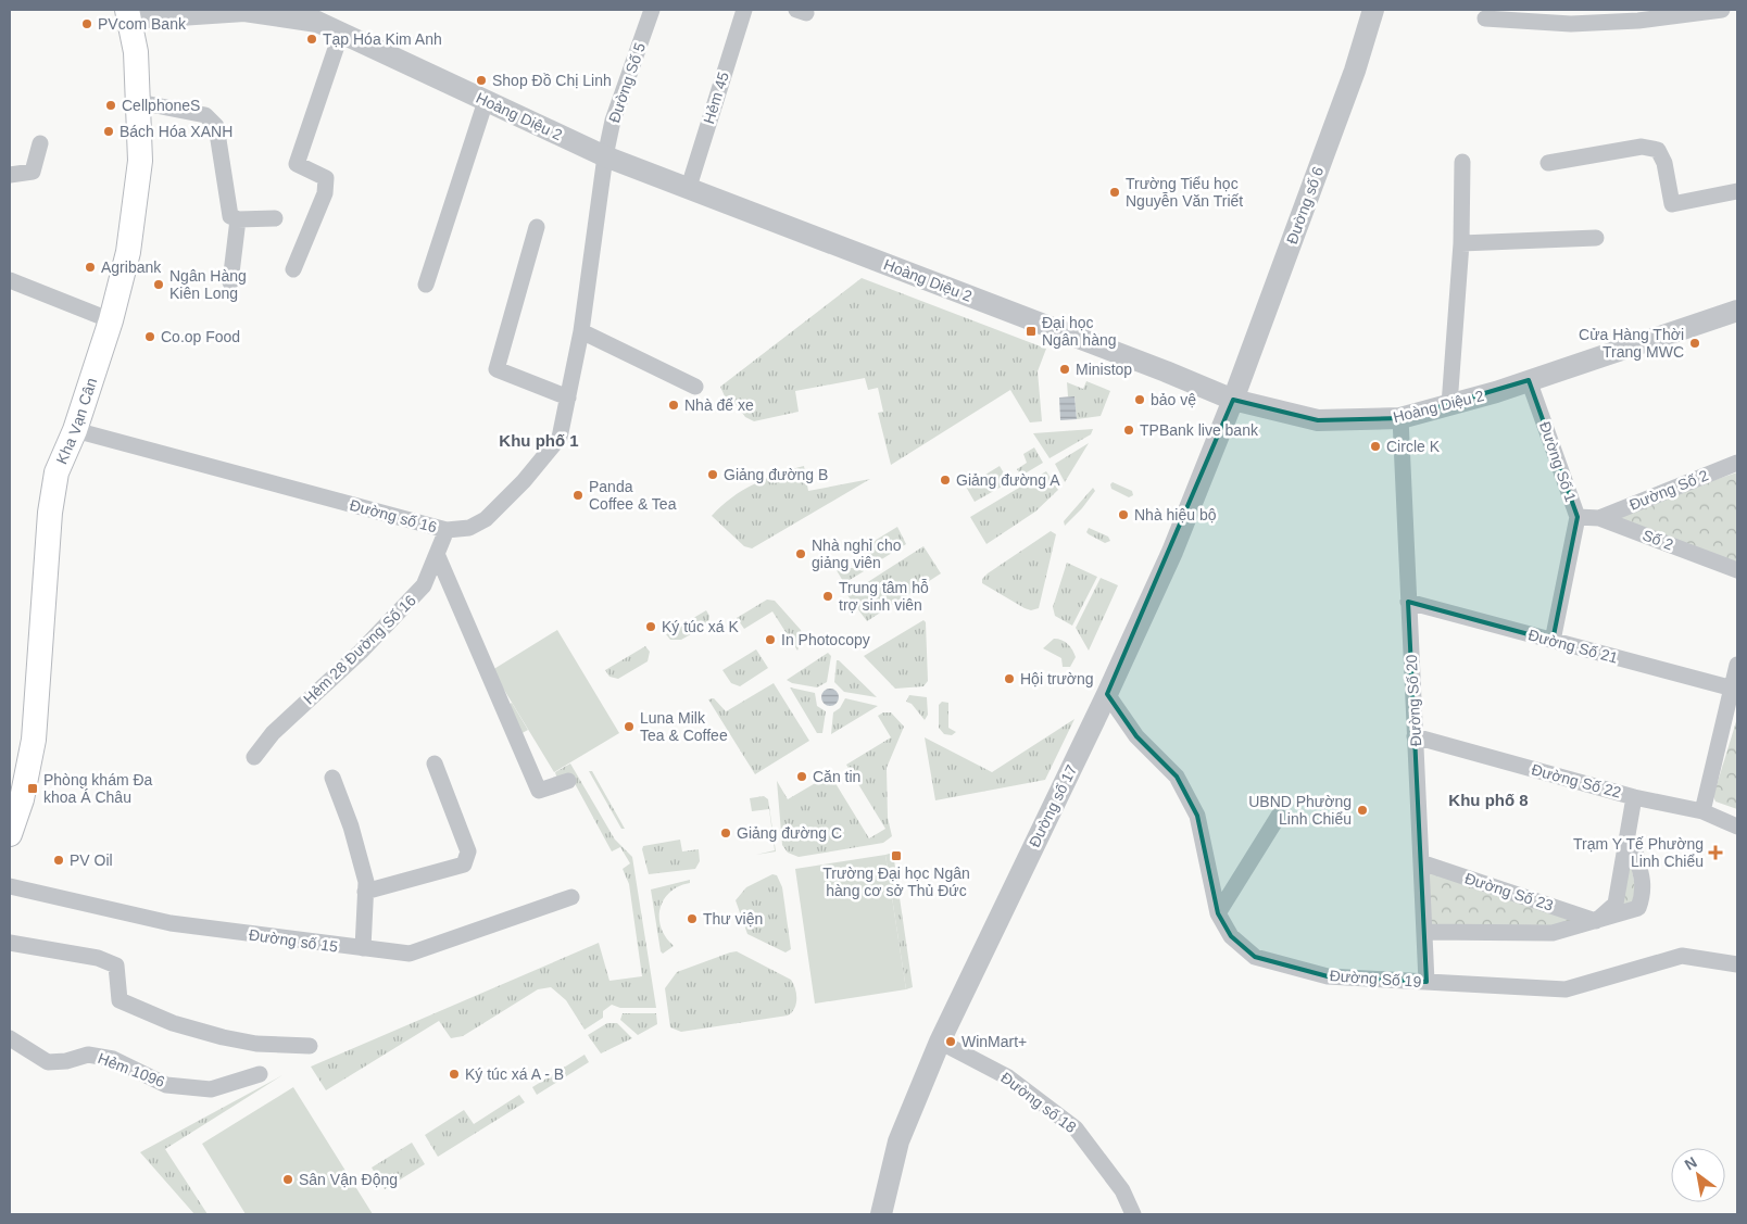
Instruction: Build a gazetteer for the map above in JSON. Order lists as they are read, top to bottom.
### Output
{
  "streets": {
    "main road": ["Kha Vạn Cân"],
    "street": [
      "Đường Số 5",
      "Hẻm 45",
      "Hoàng Diệu 2",
      "Đường số 6",
      "Đường Số 1",
      "Đường Số 2",
      "Đường số 16",
      "Số 2",
      "Đường Số 21",
      "Hẻm 28 Đường Số 16",
      "Đường Số 20",
      "Đường Số 22",
      "Đường số 17",
      "Đường Số 23",
      "Đường số 15",
      "Đường Số 19",
      "Hẻm 1096",
      "Đường số 18"
    ]
  },
  "crossings": [
    ["Đường Số 5", "Hoàng Diệu 2"],
    ["Đường Số 5", "Đường số 16"],
    ["Hẻm 45", "Hoàng Diệu 2"],
    ["Hoàng Diệu 2", "Đường số 6"],
    ["Hoàng Diệu 2", "Kha Vạn Cân"],
    ["Hoàng Diệu 2", "Đường Số 1"],
    ["Hoàng Diệu 2", "Đường số 16"],
    ["Hoàng Diệu 2", "Đường Số 20"],
    ["Hoàng Diệu 2", "Đường số 17"],
    ["Đường số 6", "Đường số 17"],
    ["Kha Vạn Cân", "Đường số 16"],
    ["Đường Số 1", "Số 2"],
    ["Đường Số 1", "Đường Số 21"],
    ["Đường Số 2", "Số 2"],
    ["Đường số 16", "Hẻm 28 Đường Số 16"],
    ["Đường Số 21", "Đường Số 20"],
    ["Đường Số 20", "Đường Số 22"],
    ["Đường Số 20", "Đường Số 23"],
    ["Đường Số 20", "Đường Số 19"],
    ["Đường Số 22", "Đường Số 23"],
    ["Đường số 17", "Đường Số 19"],
    ["Đường số 17", "Đường số 18"]
  ],
  "districts": ["Khu phố 1", "Khu phố 8"],
  "places": {
    "other": [
      "PVcom Bank",
      "Tạp Hóa Kim Anh",
      "Shop Đồ Chị Linh",
      "CellphoneS",
      "Bách Hóa XANH",
      "Trường Tiểu học Nguyễn Văn Triết",
      "Agribank",
      "Ngân Hàng Kiên Long",
      "Co.op Food",
      "Cửa Hàng Thời Trang MWC",
      "Ministop",
      "bảo vệ",
      "Nhà để xe",
      "TPBank live bank",
      "Circle K",
      "Giảng đường B",
      "Giảng đường A",
      "Panda Coffee & Tea",
      "Nhà hiệu bộ",
      "Nhà nghỉ cho giảng viên",
      "Trung tâm hỗ trợ sinh viên",
      "Ký túc xá K",
      "In Photocopy",
      "Hội trường",
      "Luna Milk Tea & Coffee",
      "Căn tin",
      "UBND Phường Linh Chiểu",
      "Giảng đường C",
      "PV Oil",
      "Thư viện",
      "WinMart+",
      "Ký túc xá A - B",
      "Sân Vận Động"
    ],
    "transit": ["Đại học Ngân hàng", "Phòng khám Đa khoa Á Châu", "Trường Đại học Ngân hàng cơ sở Thủ Đức"],
    "health": ["Trạm Y Tế Phường Linh Chiểu"]
  },
  "north": "top left"
}
